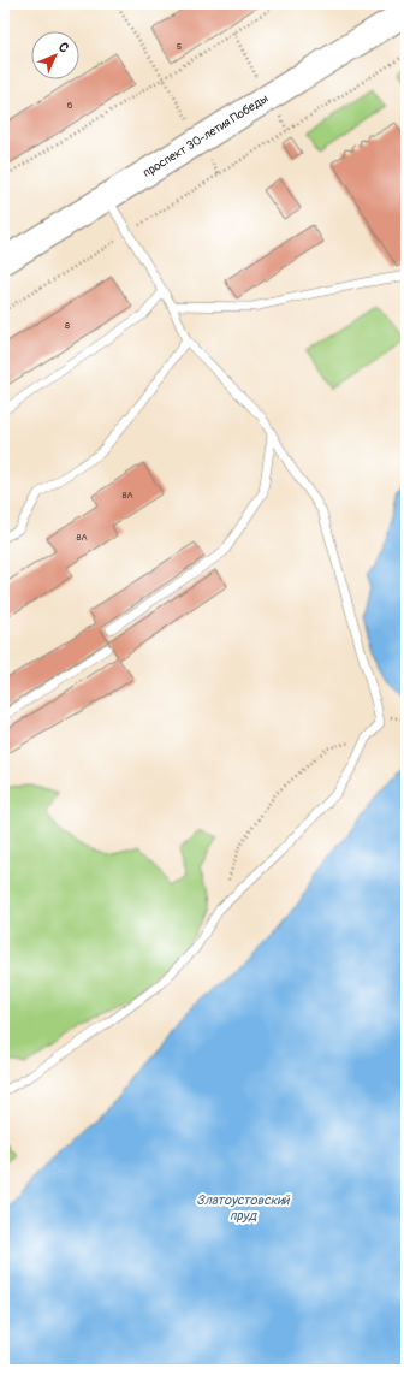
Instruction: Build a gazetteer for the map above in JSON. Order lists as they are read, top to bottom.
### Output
{
  "streets": {
    "main road": ["проспект 30-летия Победы"]
  },
  "water": ["Златоустовский пруд"],
  "house_numbers": [
    "5",
    "6",
    "8",
    "8А",
    "8А"
  ],
  "north": "top right"
}
